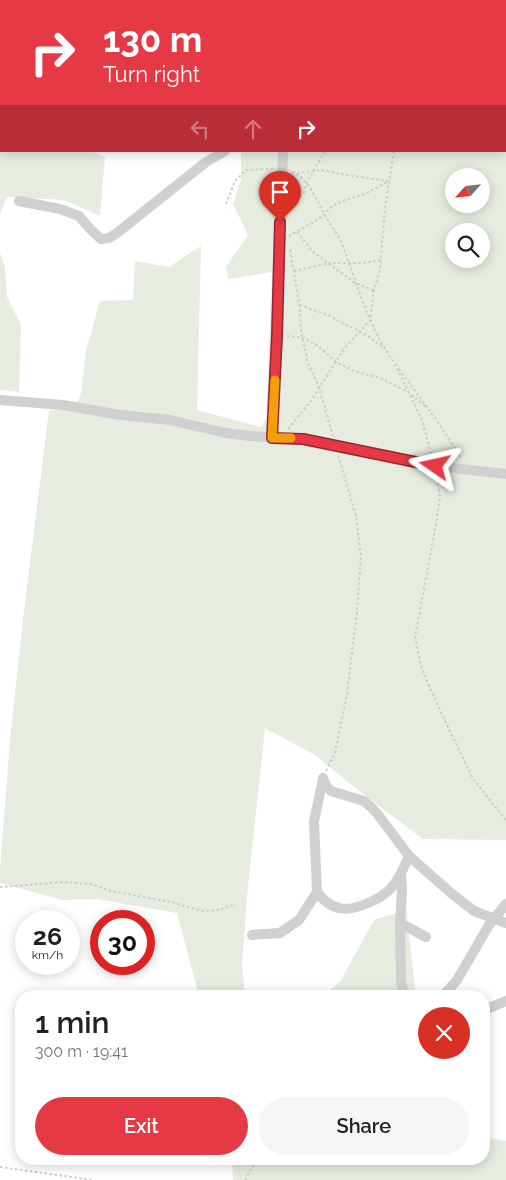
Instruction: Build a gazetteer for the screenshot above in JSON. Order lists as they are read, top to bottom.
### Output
{
  "north": "bottom left",
  "page": {
    "turn": ["130 m", "Turn right"],
    "speed": "26 km/h",
    "limit": "30",
    "heading": ["1 min", "300 m · 19:41"],
    "buttons": ["Exit", "Share"]
  }
}
